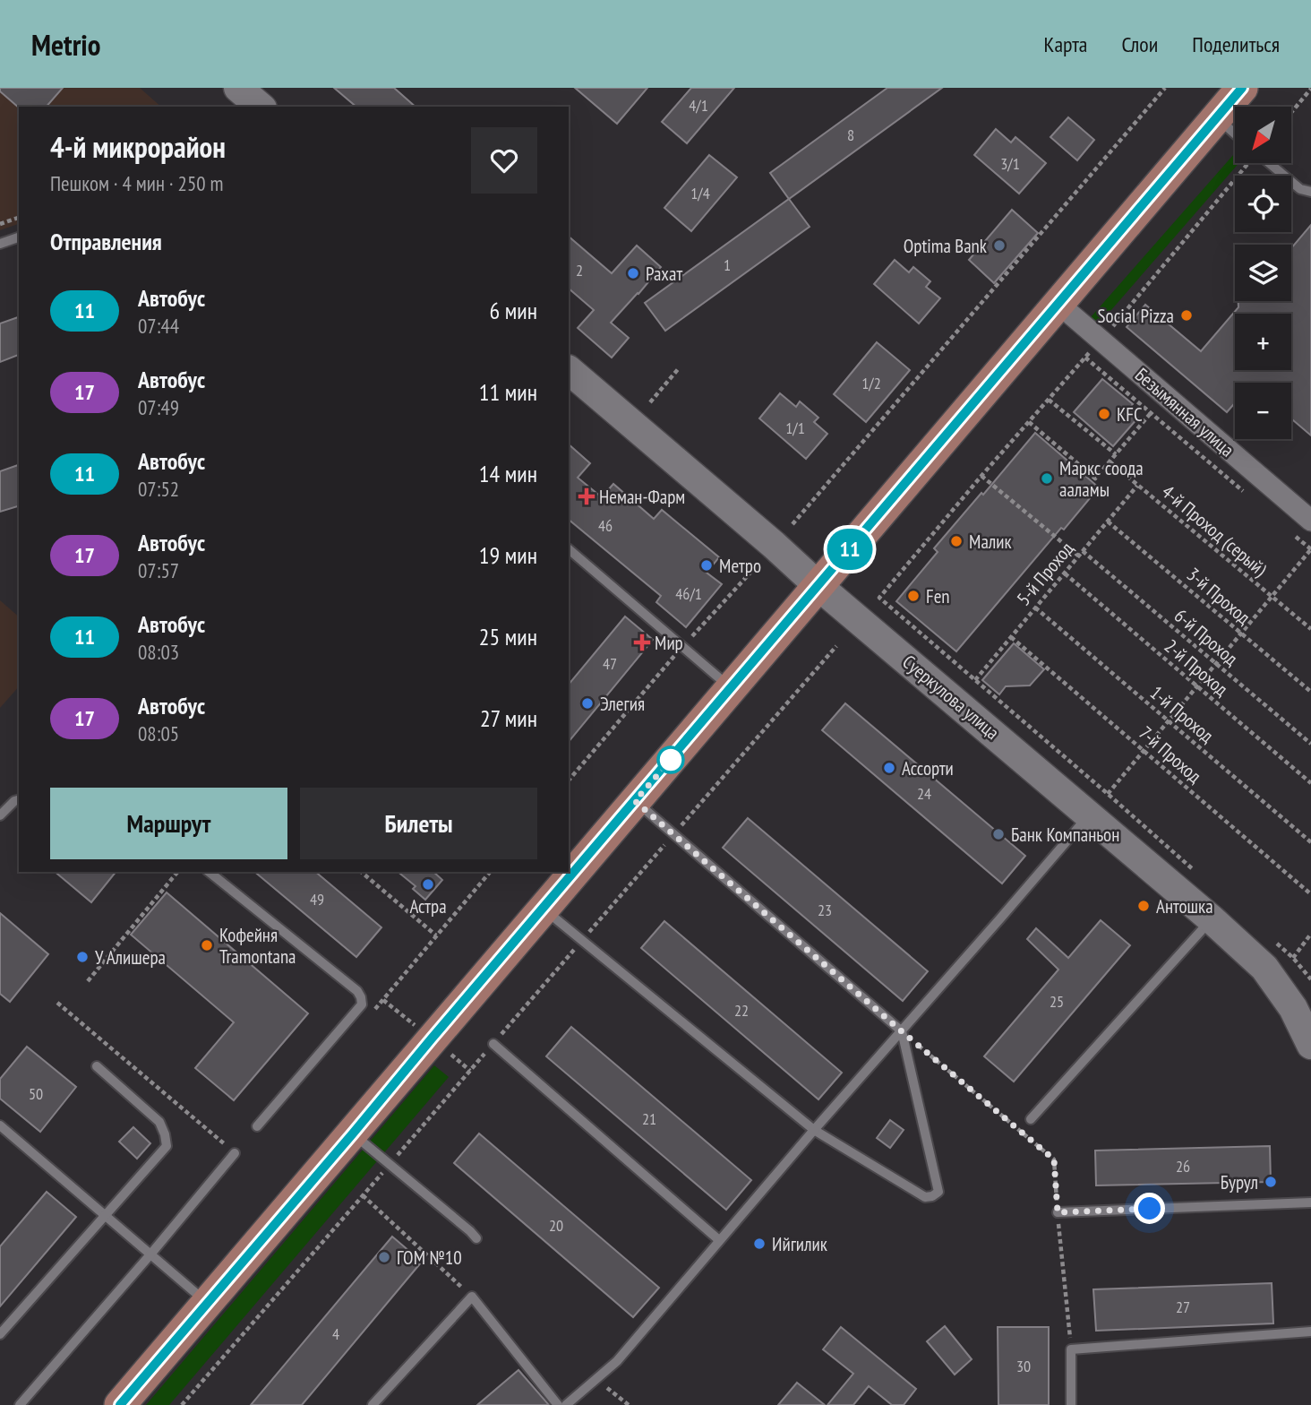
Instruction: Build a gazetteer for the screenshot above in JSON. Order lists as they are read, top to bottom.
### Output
{
  "streets": {
    "main road": ["Суеркулова улица"],
    "street": ["Безымянная улица"],
    "path": [
      "4-й Проход (серый)",
      "5-й Проход",
      "3-й Проход",
      "6-й Проход",
      "2-й Проход",
      "1-й Проход",
      "7-й Проход"
    ]
  },
  "crossings": [
    ["4-й Проход (серый)", "5-й Проход"],
    ["5-й Проход", "3-й Проход"],
    ["5-й Проход", "6-й Проход"],
    ["5-й Проход", "2-й Проход"],
    ["5-й Проход", "1-й Проход"],
    ["5-й Проход", "7-й Проход"]
  ],
  "places": {
    "other": [
      "Optima Bank",
      "Рахат",
      "Social Pizza",
      "KFC",
      "Маркс соода ааламы",
      "Малик",
      "Метро",
      "Fen",
      "Элегия",
      "Ассорти",
      "Банк Компаньон",
      "Астра",
      "Антошка",
      "Кофейня Tramontana",
      "У Алишера",
      "Бурул",
      "Ийгилик",
      "ГОМ №10"
    ],
    "health": ["Неман-Фарм", "Мир"]
  },
  "lines": ["bus line 11"],
  "house_numbers": [
    "4/1",
    "8",
    "3/1",
    "1/4",
    "1",
    "2",
    "1/2",
    "1/1",
    "46",
    "46/1",
    "47",
    "24",
    "49",
    "23",
    "25",
    "22",
    "50",
    "21",
    "26",
    "20",
    "27",
    "4",
    "30"
  ],
  "north": "bottom left",
  "page": {
    "header": "Metrio",
    "nav": ["Карта", "Слои", "Поделиться"],
    "on_map": "11",
    "map_buttons": ["+", "−"],
    "heading": [
      ["4-й микрорайон", "Пешком · 4 мин · 250 m"],
      "Отправления"
    ],
    "list": [
      {
        "mark": "11",
        "name": "Автобус",
        "note": "07:44",
        "value": "6 мин"
      },
      {
        "mark": "17",
        "name": "Автобус",
        "note": "07:49",
        "value": "11 мин"
      },
      {
        "mark": "11",
        "name": "Автобус",
        "note": "07:52",
        "value": "14 мин"
      },
      {
        "mark": "17",
        "name": "Автобус",
        "note": "07:57",
        "value": "19 мин"
      },
      {
        "mark": "11",
        "name": "Автобус",
        "note": "08:03",
        "value": "25 мин"
      },
      {
        "mark": "17",
        "name": "Автобус",
        "note": "08:05",
        "value": "27 мин"
      }
    ],
    "buttons": ["Маршрут", "Билеты"]
  }
}
